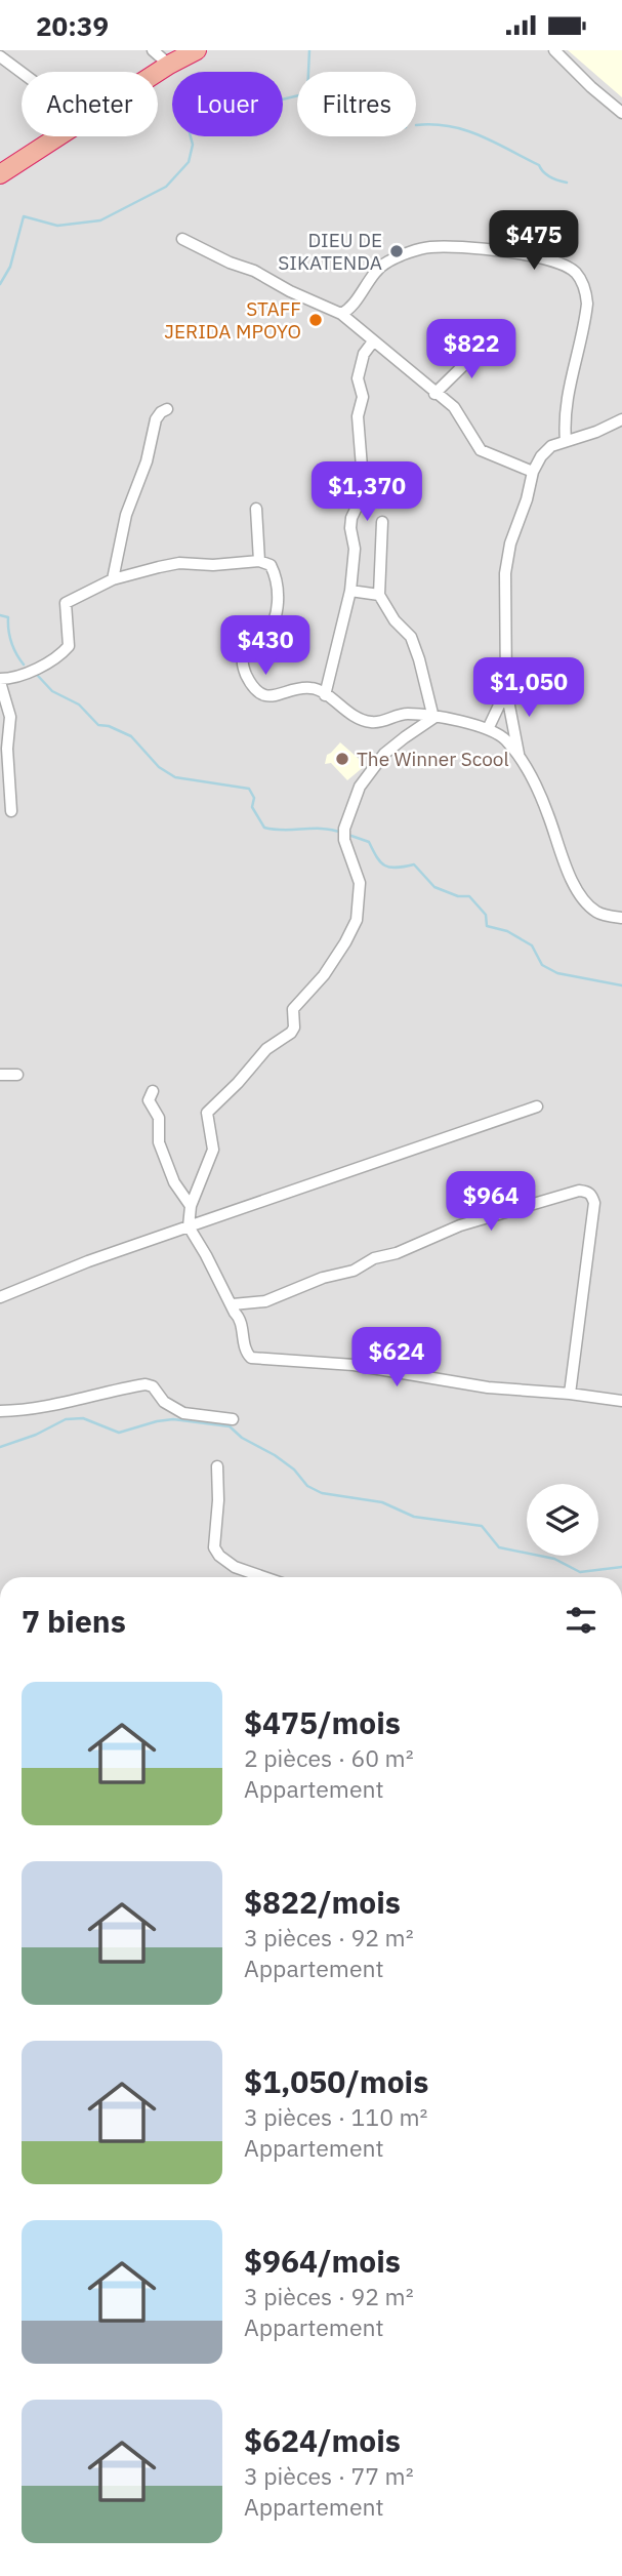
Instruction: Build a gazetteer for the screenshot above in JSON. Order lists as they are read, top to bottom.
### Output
{
  "places": ["DIEU DE SIKATENDA", "STAFF JERIDA MPOYO", "The Winner Scool"],
  "page": {
    "status": "20:39",
    "chip": ["Acheter", "Louer", "Filtres"],
    "price": [
      "$475",
      "$822",
      "$1,370",
      "$430",
      "$1,050",
      "$964",
      "$624"
    ],
    "heading": "7 biens",
    "list": [
      {
        "name": "$475/mois",
        "note": "2 pièces · 60 m² · Appartement"
      },
      {
        "name": "$822/mois",
        "note": "3 pièces · 92 m² · Appartement"
      },
      {
        "name": "$1,050/mois",
        "note": "3 pièces · 110 m² · Appartement"
      },
      {
        "name": "$964/mois",
        "note": "3 pièces · 92 m² · Appartement"
      },
      {
        "name": "$624/mois",
        "note": "3 pièces · 77 m² · Appartement"
      }
    ]
  }
}
